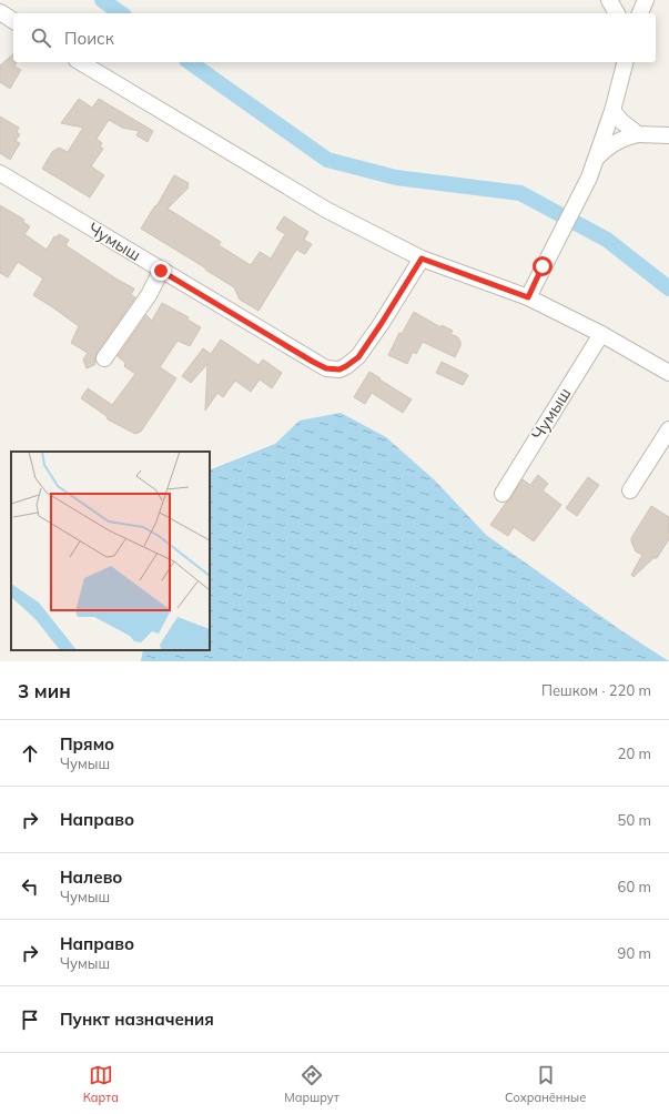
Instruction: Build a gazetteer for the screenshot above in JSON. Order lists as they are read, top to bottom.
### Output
{
  "streets": {
    "street": ["Чумыш"]
  },
  "page": {
    "search": "Поиск",
    "heading": ["3 мин", "Пешком · 220 m"],
    "list": [
      ["Прямо", "Чумыш", "20 m"],
      ["Направо", "50 m"],
      ["Налево", "Чумыш", "60 m"],
      ["Направо", "Чумыш", "90 m"],
      "Пункт назначения"
    ],
    "nav": ["Карта", "Маршрут", "Сохранённые"]
  }
}
